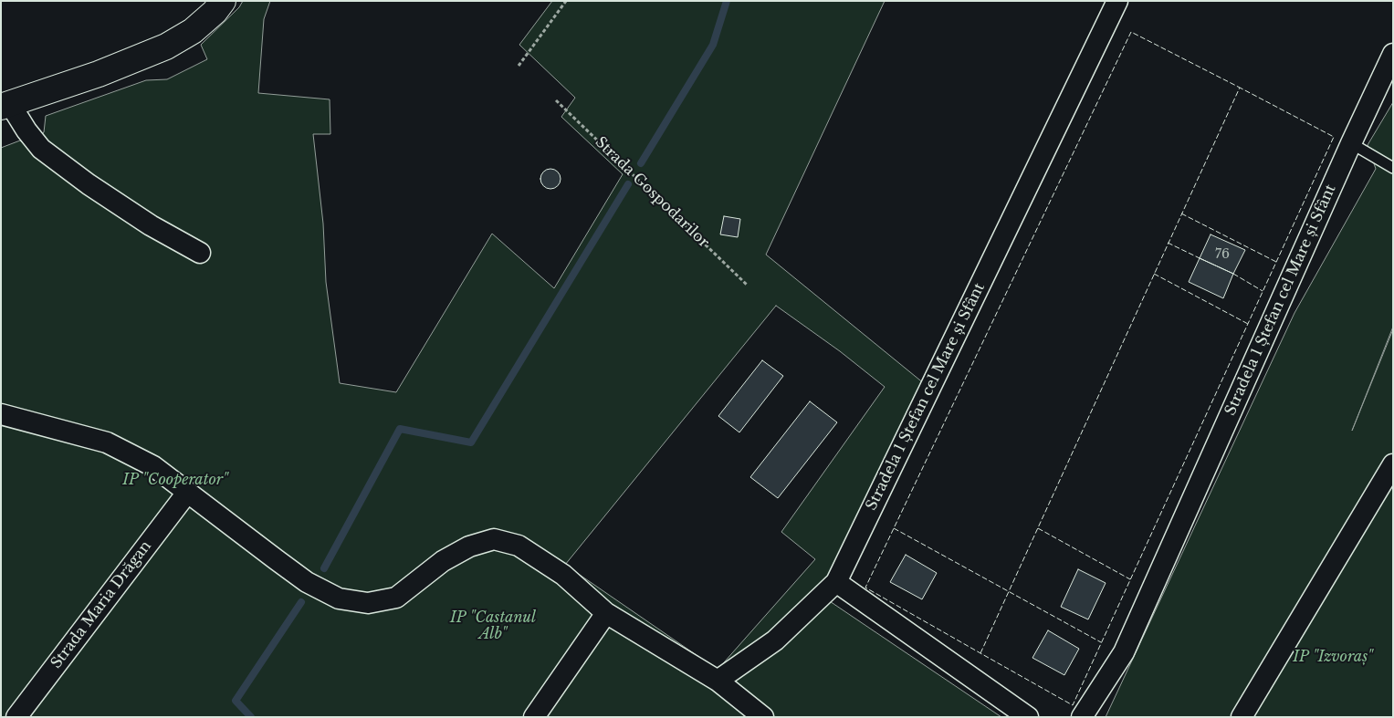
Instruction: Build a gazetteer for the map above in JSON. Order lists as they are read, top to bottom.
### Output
{
  "streets": {
    "street": ["Stradela 1 Ștefan cel Mare și Sfânt", "Strada Maria Drăgan"],
    "path": ["Strada Gospodarilor"]
  },
  "parks": ["IP \"Cooperator\"", "IP \"Castanul Alb\"", "IP \"Izvoraș\""],
  "house_numbers": ["76"]
}
